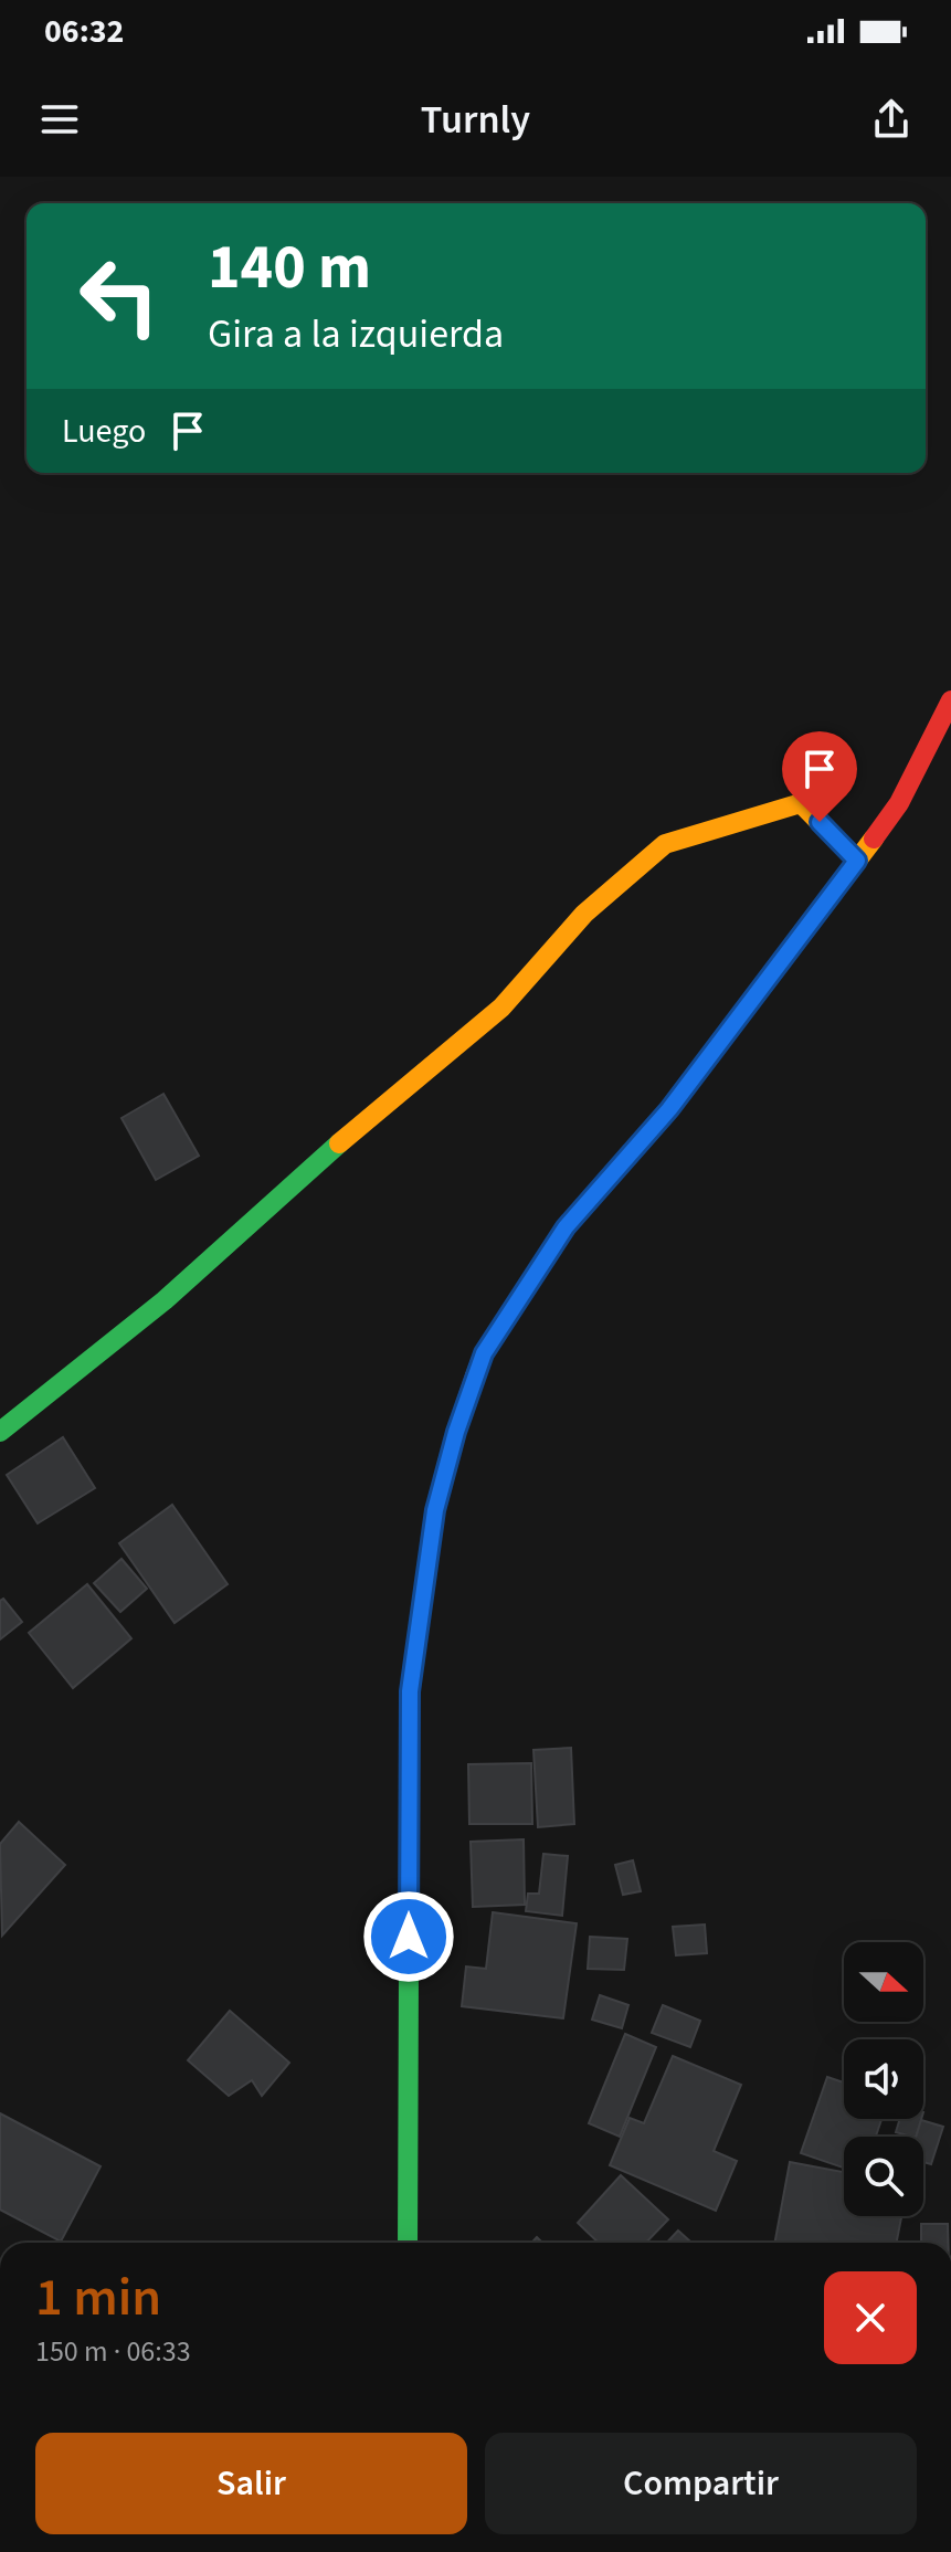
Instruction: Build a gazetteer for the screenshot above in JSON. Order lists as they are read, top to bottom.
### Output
{
  "north": "right",
  "page": {
    "status": "06:32",
    "header": "Turnly",
    "turn": ["140 m", "Gira a la izquierda"],
    "then": "Luego",
    "heading": ["1 min", "150 m · 06:33"],
    "buttons": ["Salir", "Compartir"]
  }
}
